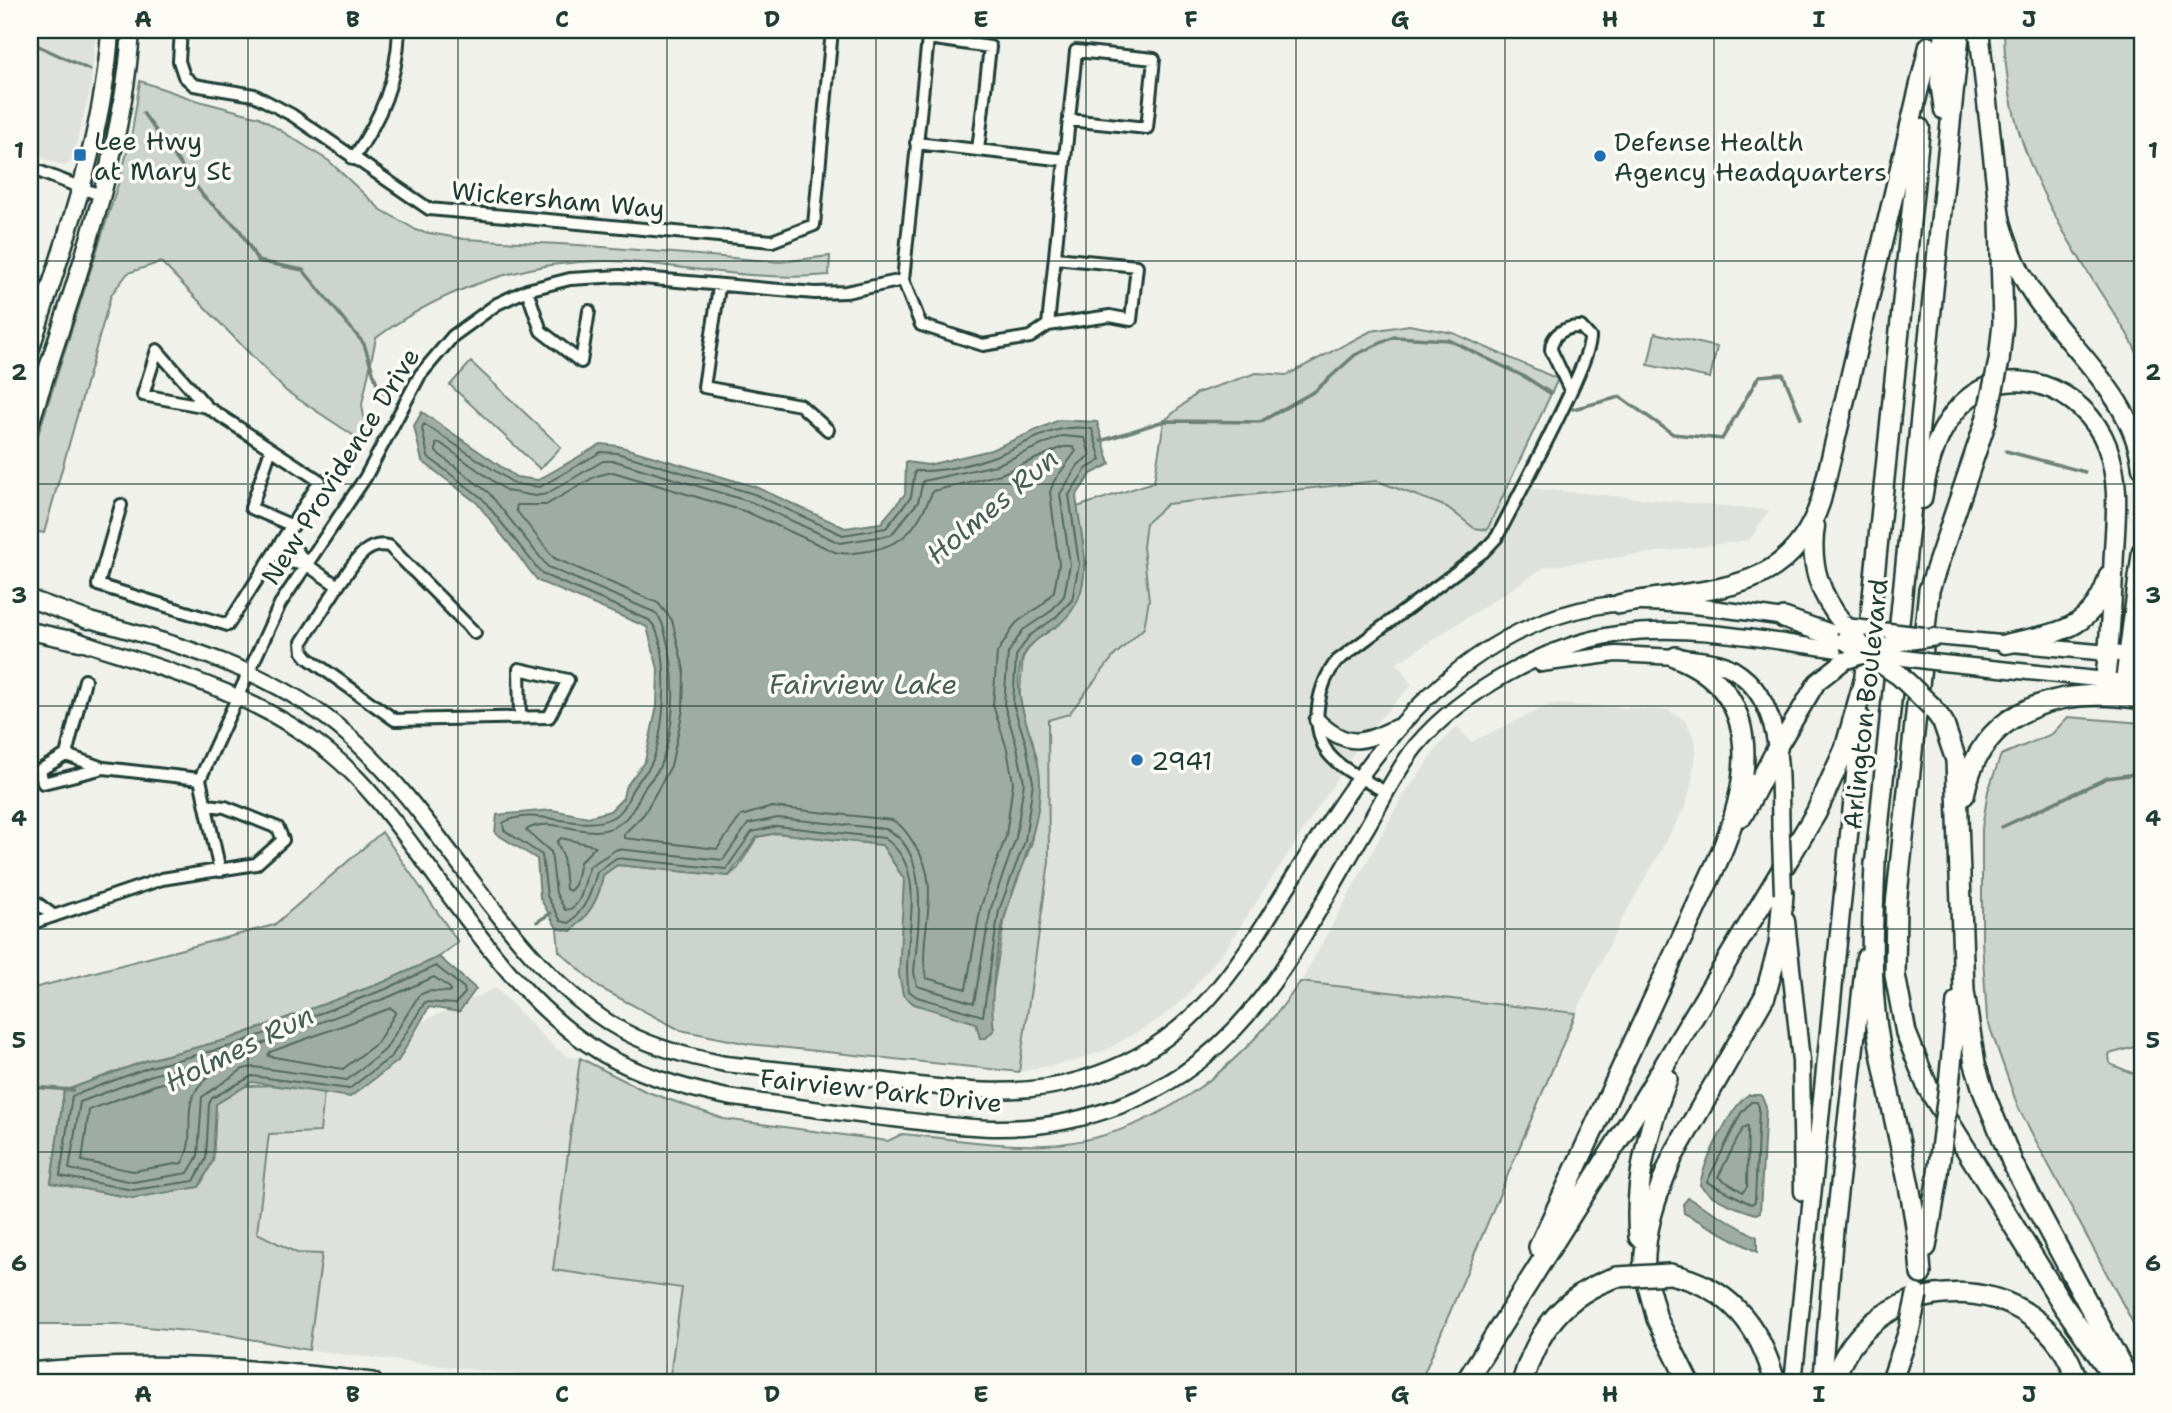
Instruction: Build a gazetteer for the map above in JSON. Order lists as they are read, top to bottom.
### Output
{
  "streets": {
    "highway": ["Arlington Boulevard"],
    "main road": ["Fairview Park Drive"],
    "street": ["Wickersham Way", "New Providence Drive"]
  },
  "crossings": [
    ["New Providence Drive", "Fairview Park Drive"]
  ],
  "water": ["Holmes Run", "Fairview Lake"],
  "places": {
    "transit": ["Lee Hwy at Mary St"],
    "other": ["Defense Health Agency Headquarters", "2941"]
  },
  "grid": {
    "columns": [
      "A",
      "B",
      "C",
      "D",
      "E",
      "F",
      "G",
      "H",
      "I",
      "J"
    ],
    "rows": [
      "1",
      "2",
      "3",
      "4",
      "5",
      "6"
    ]
  }
}
